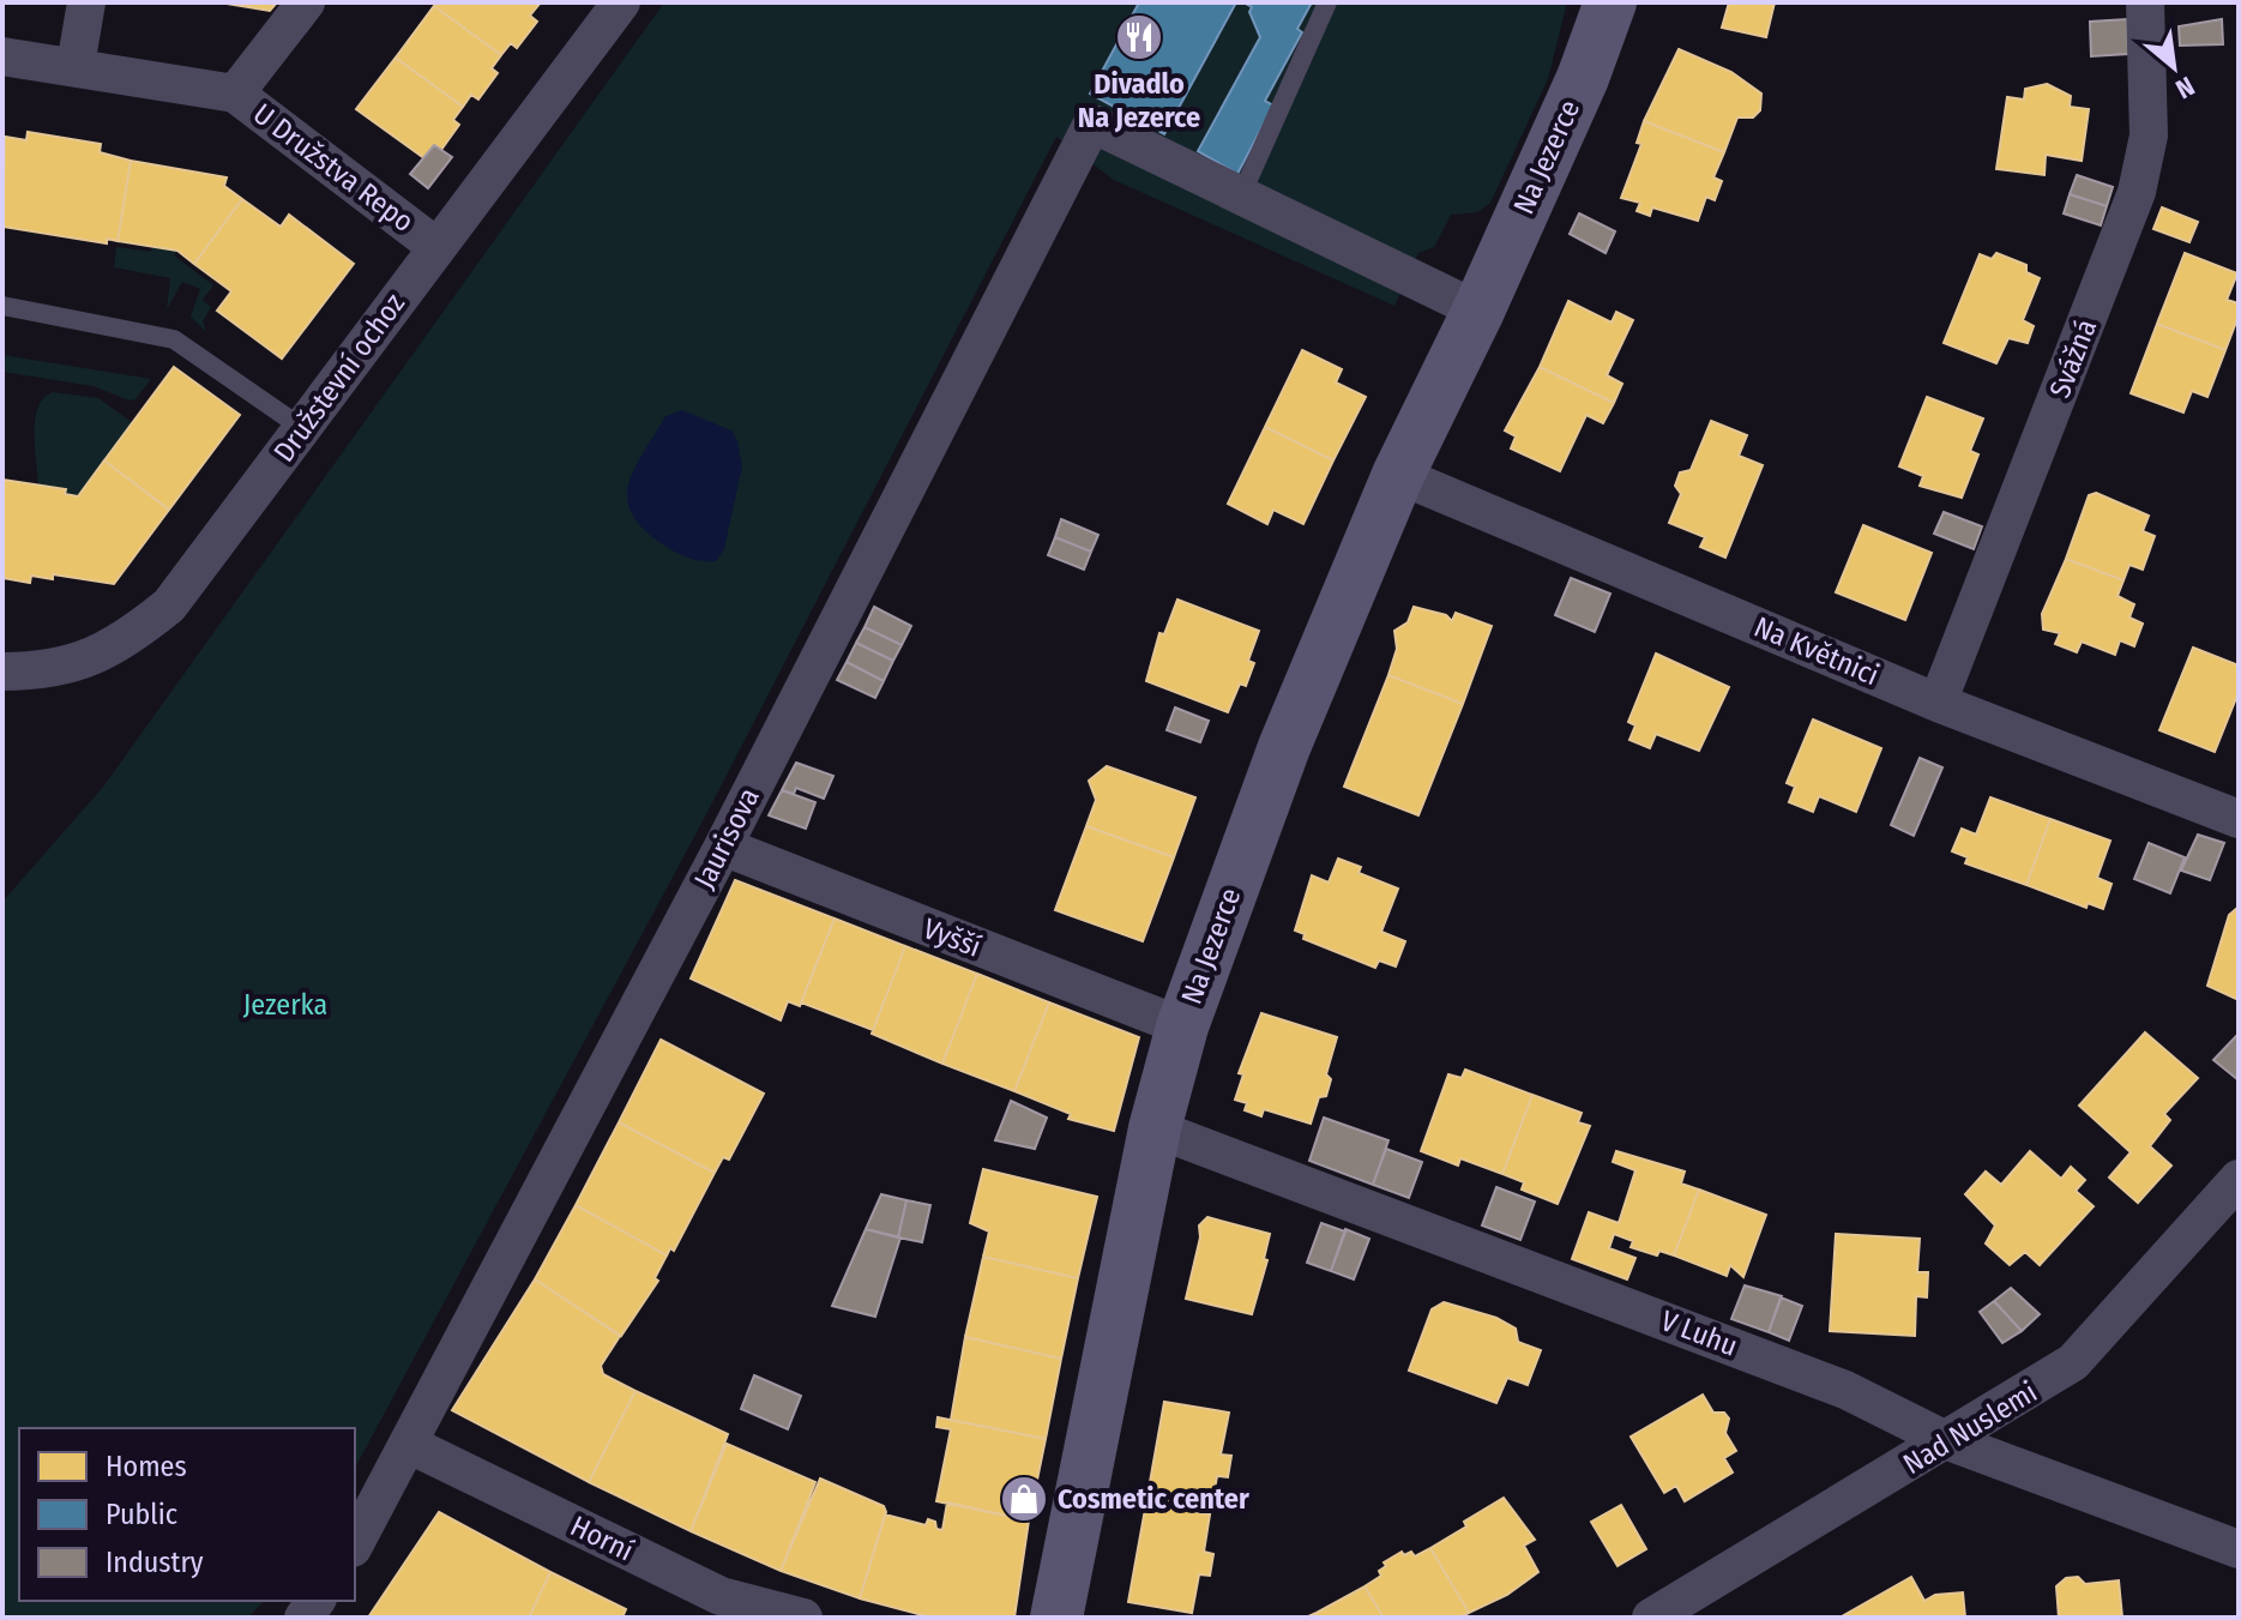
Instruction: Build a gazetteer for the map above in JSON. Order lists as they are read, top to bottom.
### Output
{
  "streets": {
    "street": [
      "Na Jezerce",
      "U Družstva Repo",
      "Svážná",
      "Družstevní ochoz",
      "Na Květnici",
      "Jaurisova",
      "Vyšší",
      "V Luhu",
      "Nad Nuslemi",
      "Horní"
    ]
  },
  "crossings": [
    ["Na Jezerce", "Na Květnici"],
    ["Na Jezerce", "Vyšší"],
    ["Na Jezerce", "V Luhu"],
    ["U Družstva Repo", "Družstevní ochoz"],
    ["Svážná", "Na Květnici"],
    ["Jaurisova", "Vyšší"],
    ["Jaurisova", "Horní"],
    ["V Luhu", "Nad Nuslemi"]
  ],
  "parks": ["Jezerka"],
  "places": {
    "restaurant": ["Divadlo Na Jezerce"],
    "shop": ["Cosmetic center"]
  },
  "legend": ["Homes", "Public", "Industry"],
  "north": "bottom right"
}
